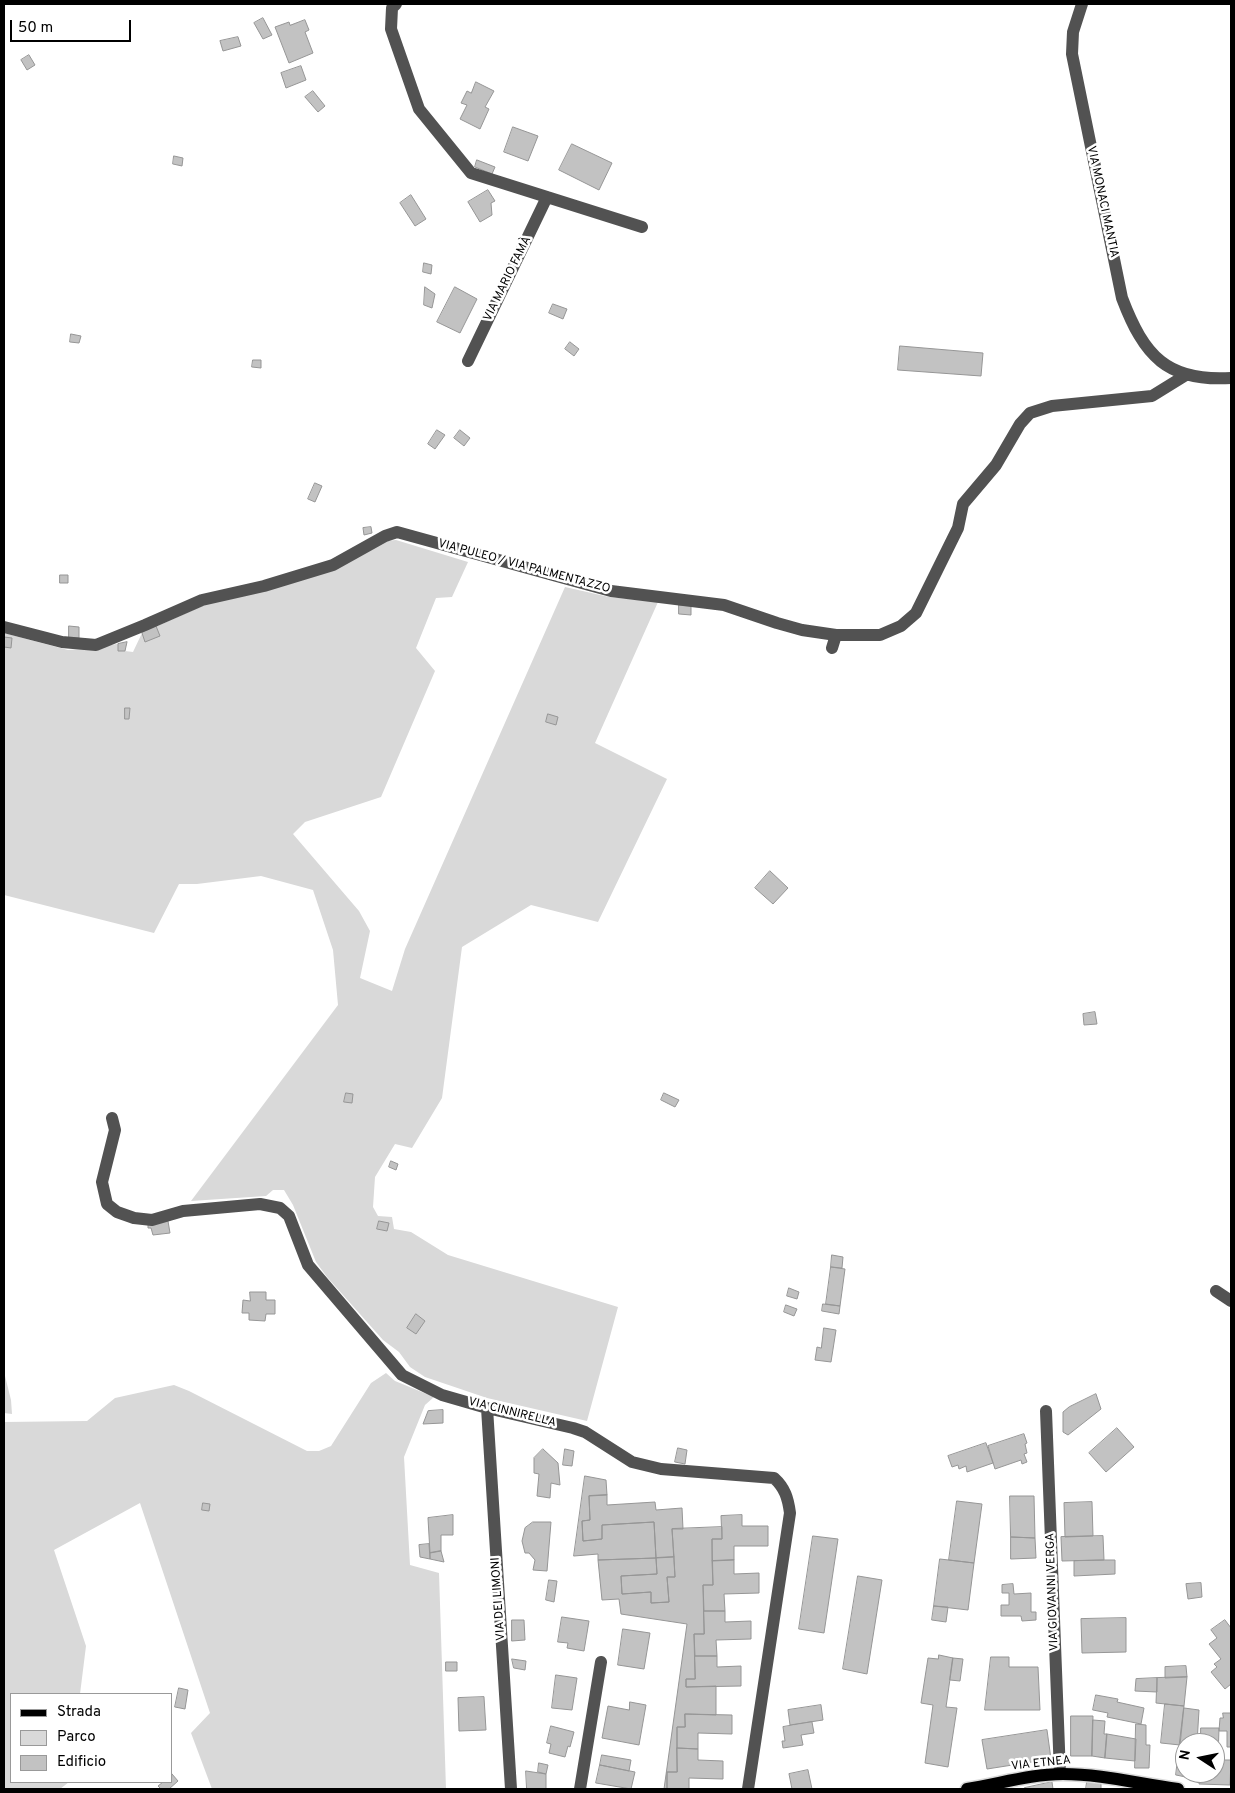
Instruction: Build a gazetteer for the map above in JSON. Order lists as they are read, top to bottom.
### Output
{
  "streets": {
    "main road": ["VIA ETNEA"],
    "street": [
      "VIA MONACI MANTIA",
      "VIA MARIO FAMÀ",
      "VIA PULEO / VIA PALMENTAZZO",
      "VIA CINNIRELLA",
      "VIA GIOVANNI VERGA",
      "VIA DEI LIMONI"
    ]
  },
  "crossings": [
    ["VIA MONACI MANTIA", "VIA PULEO / VIA PALMENTAZZO"],
    ["VIA CINNIRELLA", "VIA DEI LIMONI"],
    ["VIA GIOVANNI VERGA", "VIA ETNEA"]
  ],
  "legend": ["Strada", "Parco", "Edificio"],
  "scale_bar": "50 m",
  "north": "left"
}
